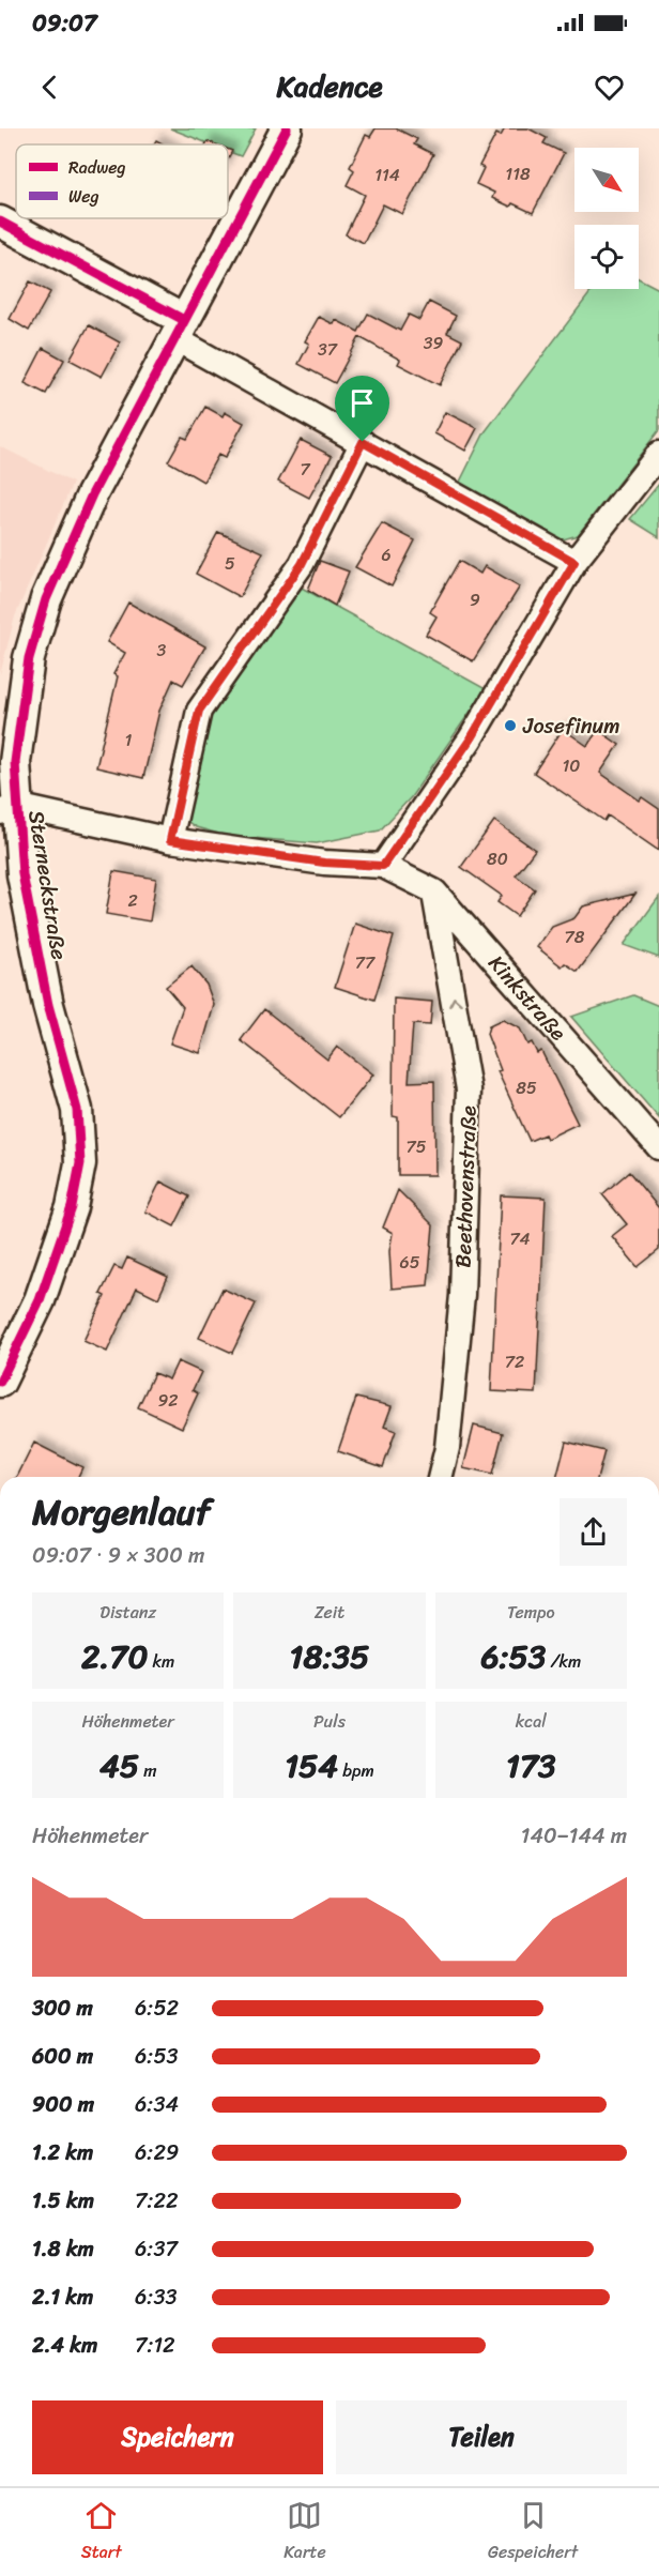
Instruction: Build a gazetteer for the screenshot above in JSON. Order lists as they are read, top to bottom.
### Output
{
  "streets": {
    "street": ["Sterneckstraße", "Kinkstraße", "Beethovenstraße"]
  },
  "crossings": [
    ["Kinkstraße", "Beethovenstraße"]
  ],
  "one_way": ["Beethovenstraße"],
  "places": ["Josefinum"],
  "house_numbers": [
    "118",
    "114",
    "39",
    "37",
    "7",
    "6",
    "5",
    "9",
    "3",
    "1",
    "10",
    "80",
    "2",
    "78",
    "77",
    "85",
    "75",
    "74",
    "65",
    "72",
    "92"
  ],
  "legend": ["Radweg", "Weg"],
  "north": "bottom right",
  "page": {
    "status": "09:07",
    "header": "Kadence",
    "heading": ["Morgenlauf", "09:07 · 9 × 300 m"],
    "stats": [
      ["Distanz", "2.70 km"],
      ["Zeit", "18:35"],
      ["Tempo", "6:53 /km"],
      ["Höhenmeter", "45 m"],
      ["Puls", "154 bpm"],
      ["kcal", "173"]
    ],
    "chart": ["Höhenmeter", "140–144 m"],
    "list": [
      {
        "name": "300 m",
        "note": "6:52"
      },
      {
        "name": "600 m",
        "note": "6:53"
      },
      {
        "name": "900 m",
        "note": "6:34"
      },
      {
        "name": "1.2 km",
        "note": "6:29"
      },
      {
        "name": "1.5 km",
        "note": "7:22"
      },
      {
        "name": "1.8 km",
        "note": "6:37"
      },
      {
        "name": "2.1 km",
        "note": "6:33"
      },
      {
        "name": "2.4 km",
        "note": "7:12"
      }
    ],
    "buttons": ["Speichern", "Teilen"],
    "tabs": ["Start", "Karte", "Gespeichert"]
  }
}
